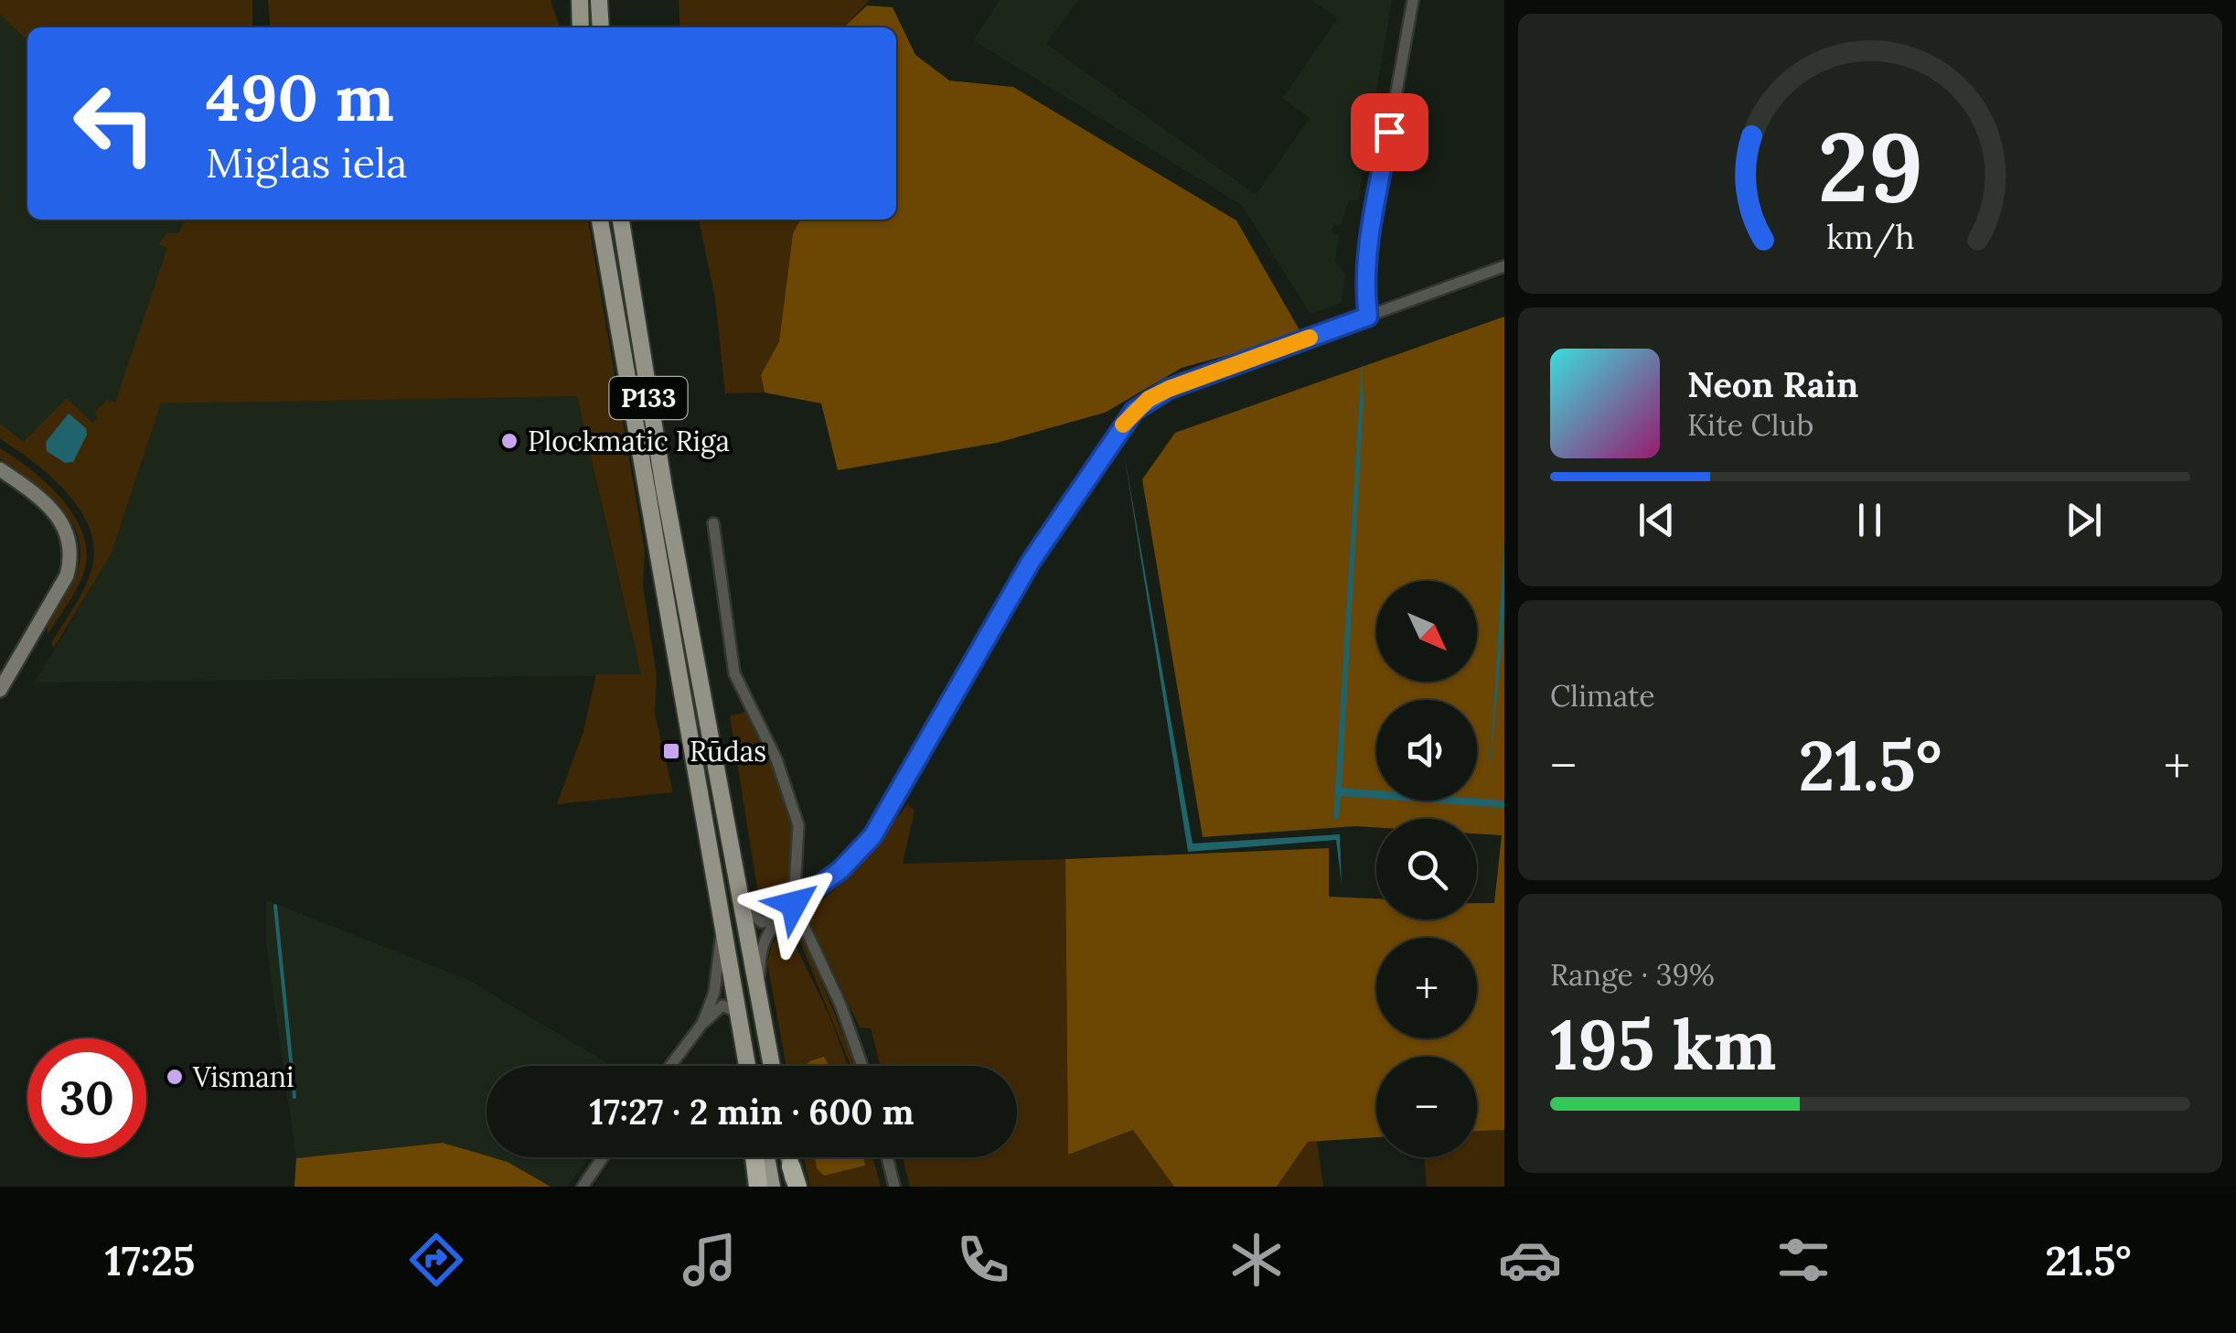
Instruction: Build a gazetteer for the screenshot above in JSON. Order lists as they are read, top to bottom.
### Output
{
  "streets": {
    "main road": ["P133"]
  },
  "places": {
    "other": ["Plockmatic Riga", "Vismani"],
    "transit": ["Rūdas"]
  },
  "north": "bottom right",
  "page": {
    "turn": ["490 m", "Miglas iela"],
    "song": ["Neon Rain", "Kite Club"],
    "map_buttons": ["+", "−"],
    "tile": [
      "Climate",
      ["Range · 39%", "195 km"]
    ],
    "heat": ["−", "21.5°", "+"],
    "limit": "30",
    "trip": "17:27 · 2 min · 600 m",
    "tabs": ["17:25", "21.5°"],
    "gauge": ["29", "km/h"]
  }
}
